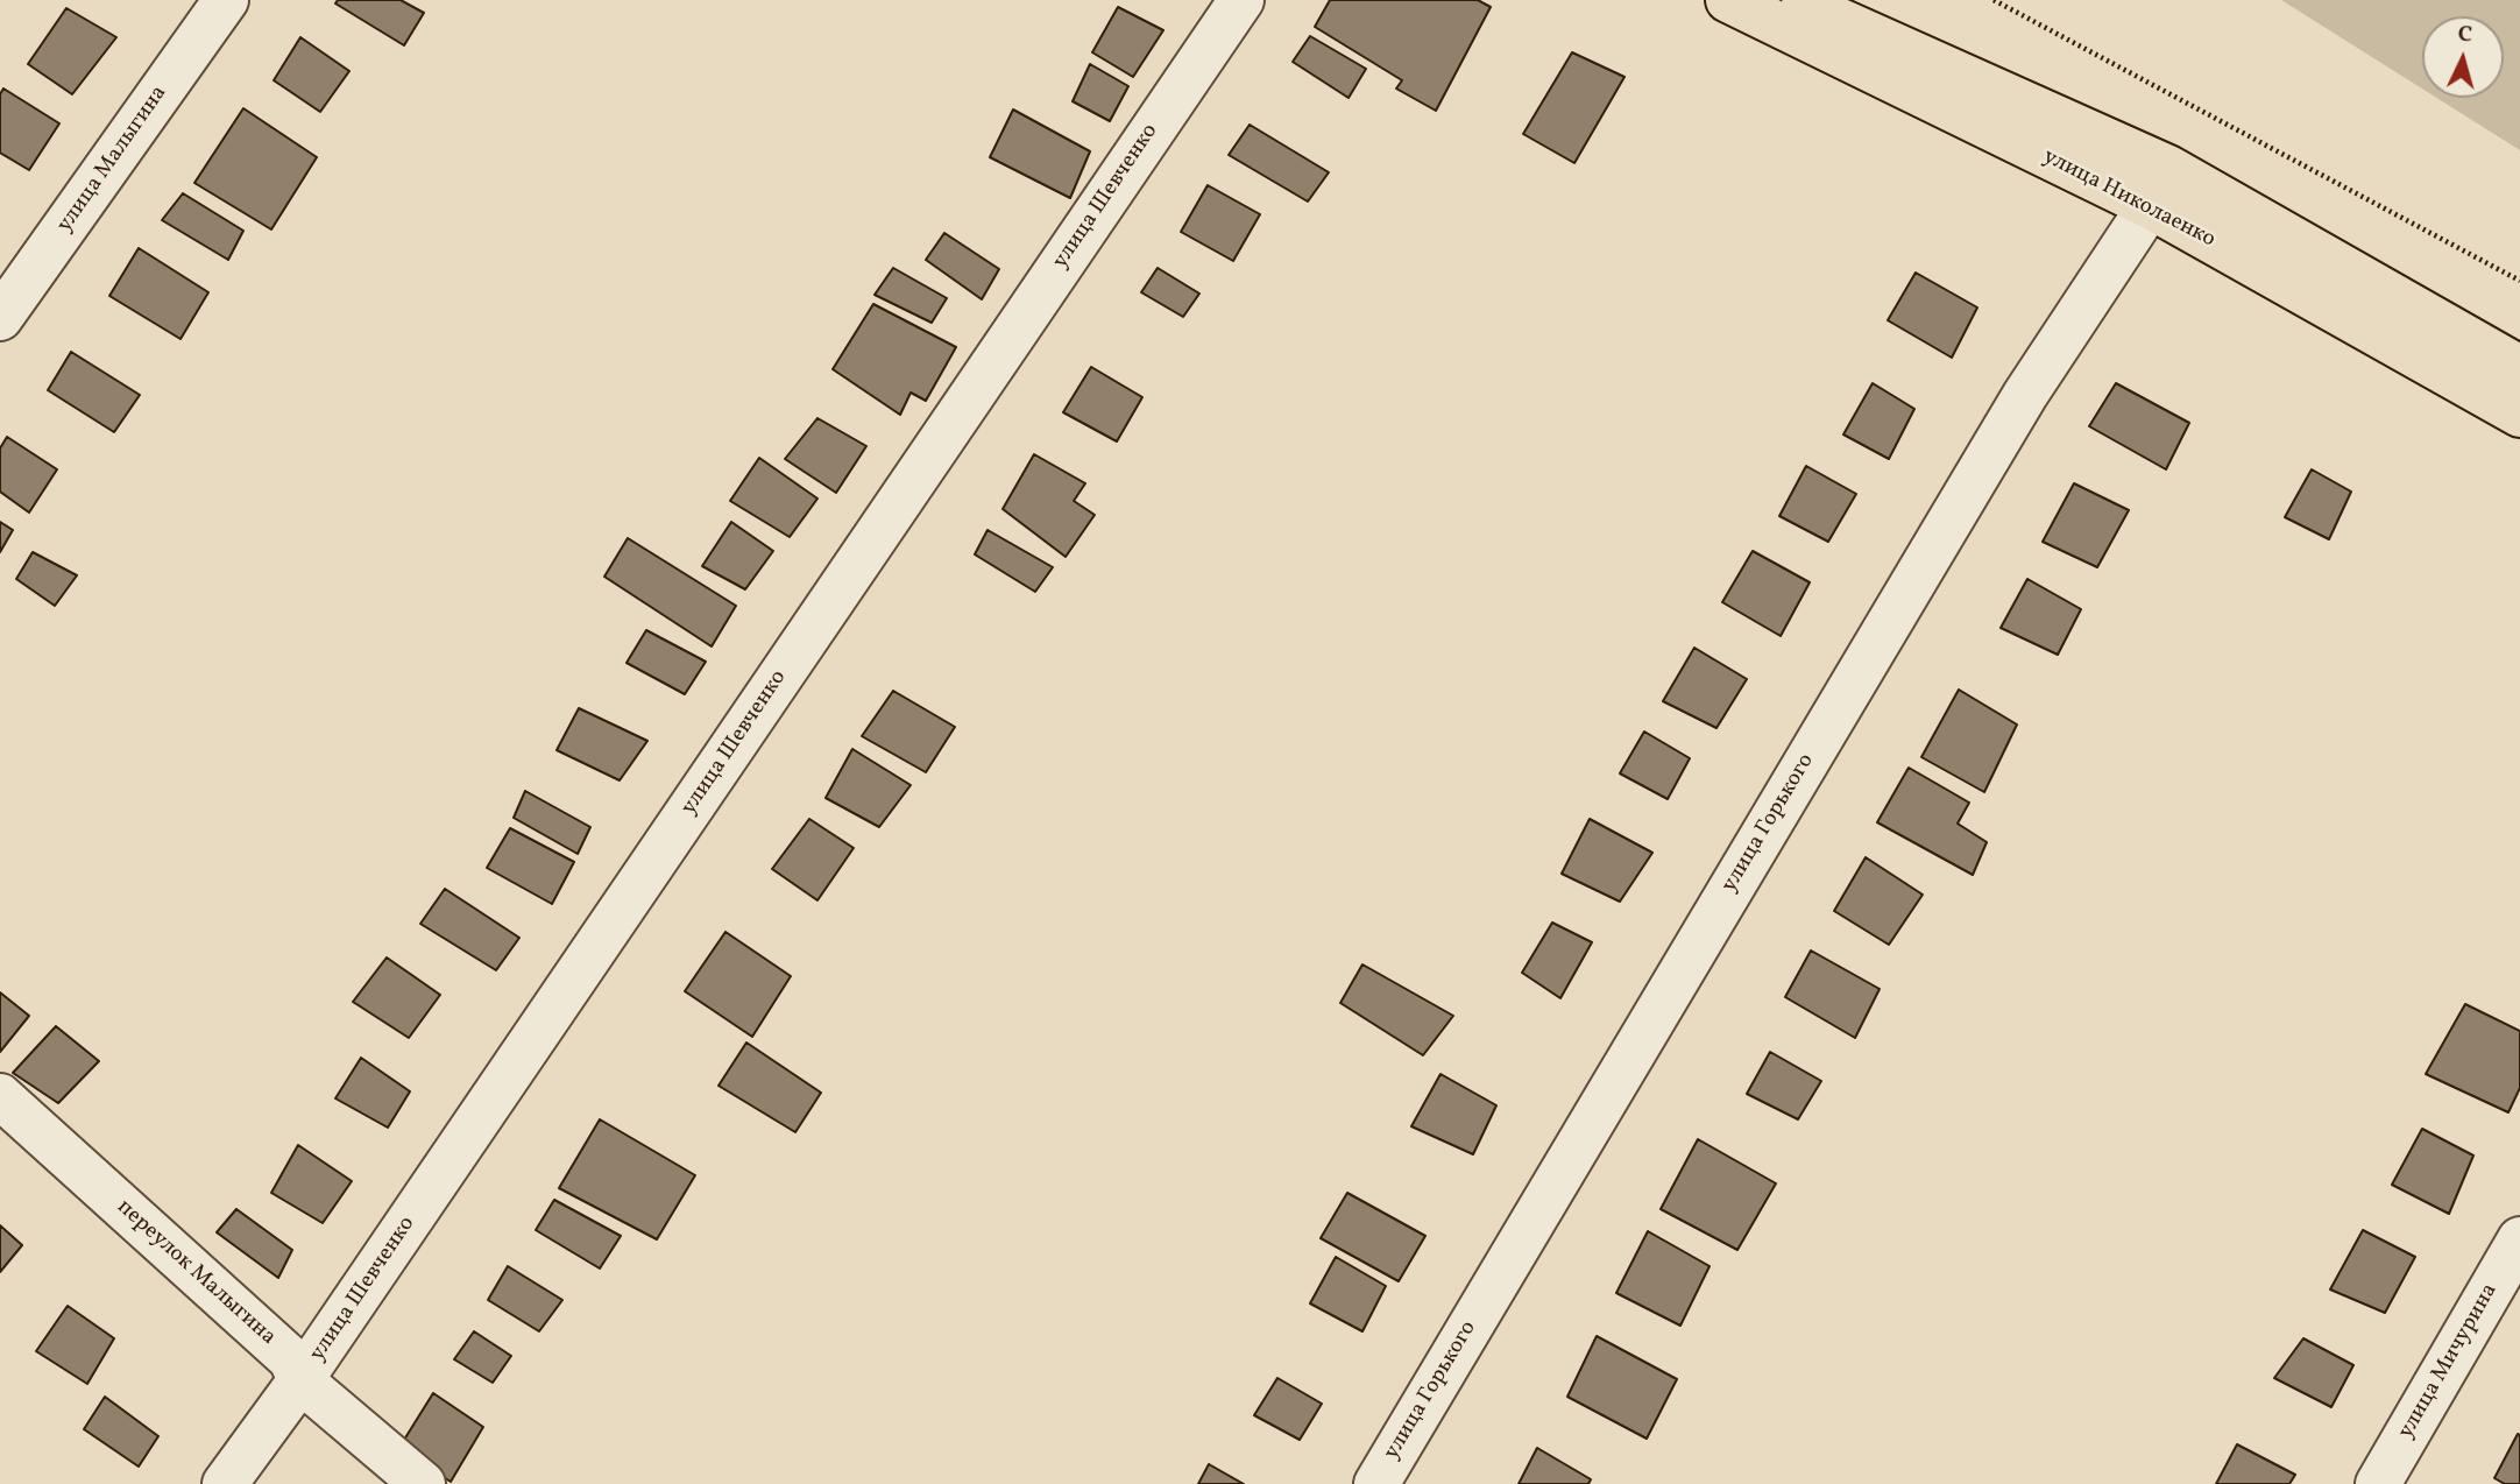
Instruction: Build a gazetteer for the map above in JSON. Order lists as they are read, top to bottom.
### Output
{
  "streets": {
    "main road": ["улица Николаенко"],
    "street": [
      "улица Малыгина",
      "улица Шевченко",
      "улица Горького",
      "переулок Малыгина",
      "улица Мичурина"
    ]
  },
  "crossings": [
    ["улица Шевченко", "переулок Малыгина"],
    ["улица Николаенко", "улица Горького"]
  ],
  "north": "top"
}
